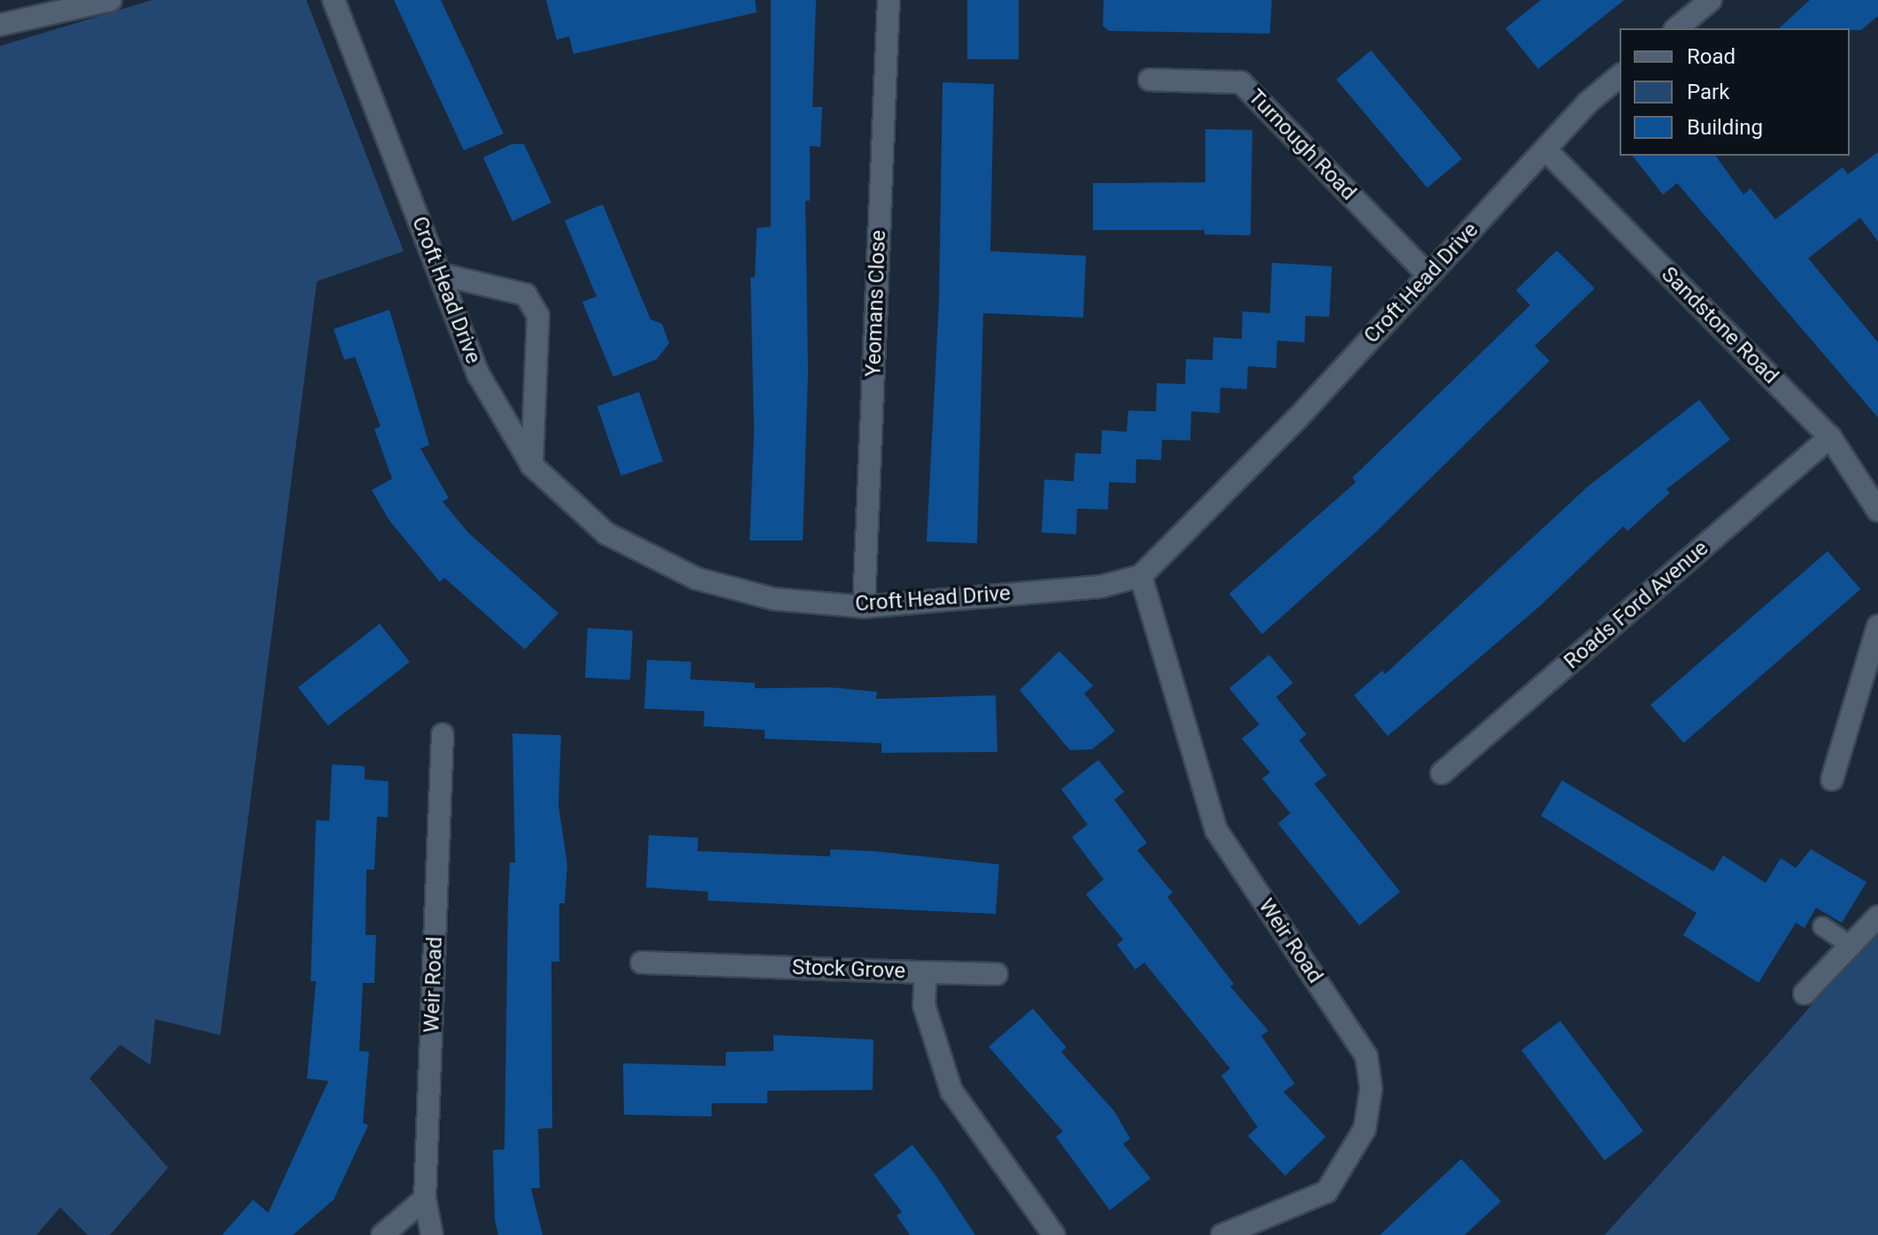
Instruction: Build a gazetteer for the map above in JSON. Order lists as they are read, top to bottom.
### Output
{
  "streets": {
    "street": [
      "Turnough Road",
      "Croft Head Drive",
      "Yeomans Close",
      "Sandstone Road",
      "Roads Ford Avenue",
      "Weir Road",
      "Stock Grove"
    ]
  },
  "crossings": [
    ["Turnough Road", "Croft Head Drive"],
    ["Croft Head Drive", "Yeomans Close"],
    ["Croft Head Drive", "Sandstone Road"],
    ["Croft Head Drive", "Weir Road"],
    ["Sandstone Road", "Roads Ford Avenue"]
  ],
  "legend": ["Road", "Park", "Building"]
}
